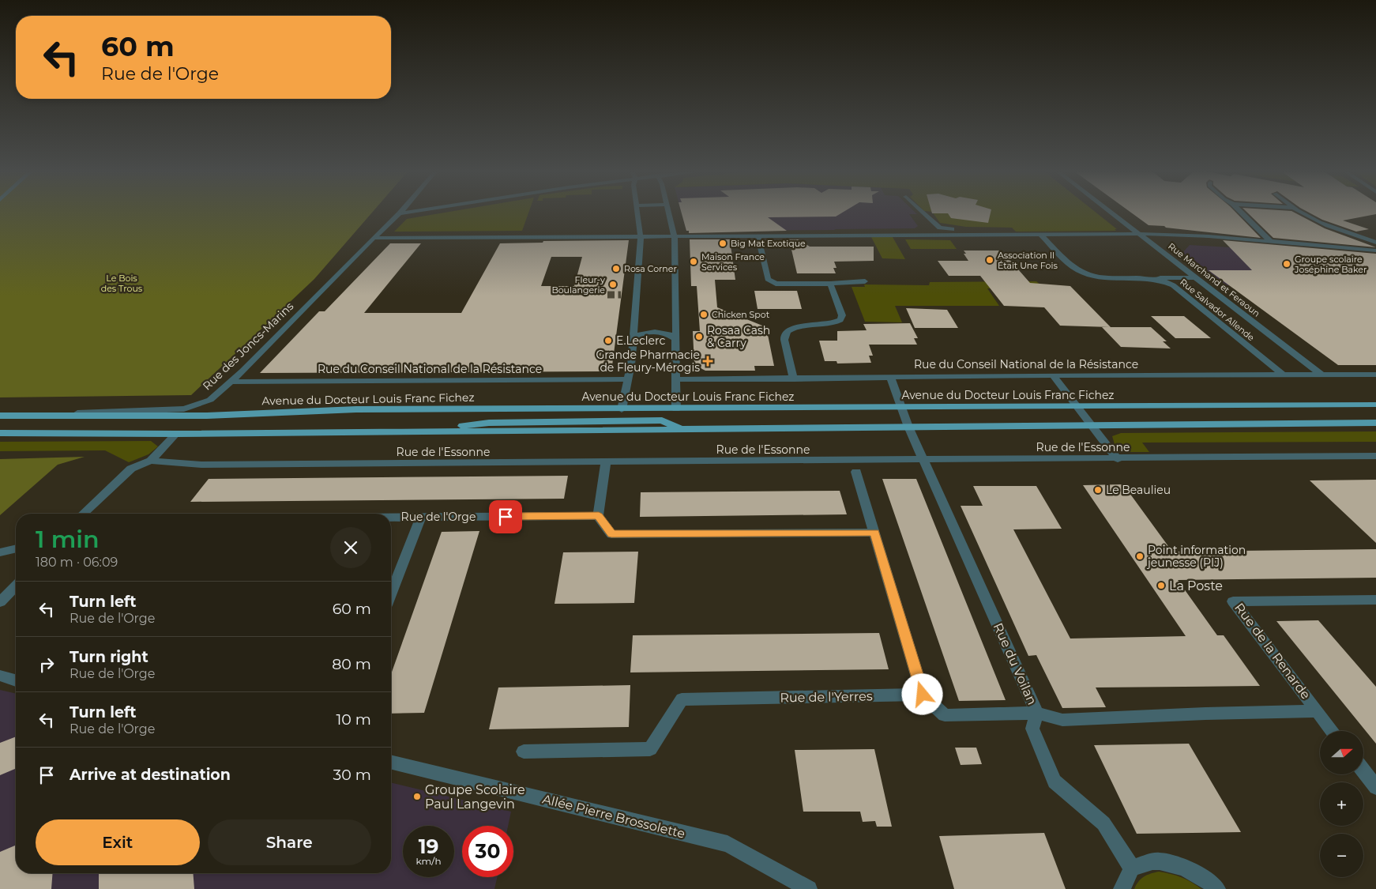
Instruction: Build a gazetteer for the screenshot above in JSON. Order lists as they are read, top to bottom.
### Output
{
  "streets": {
    "main road": ["Avenue du Docteur Louis Franc Fichez"],
    "street": [
      "Rue Marchand et Feraoun",
      "Rue Salvador Allende",
      "Rue des Joncs-Marins",
      "Rue du Conseil National de la Résistance",
      "Rue de l'Essonne",
      "Rue de l'Orge",
      "Rue de la Renarde",
      "Rue du Voilan",
      "Rue de l'Yerres",
      "Allée Pierre Brossolette"
    ]
  },
  "crossings": [
    ["Rue Marchand et Feraoun", "Rue du Conseil National de la Résistance"],
    ["Rue Salvador Allende", "Rue du Conseil National de la Résistance"],
    ["Rue des Joncs-Marins", "Rue du Conseil National de la Résistance"],
    ["Rue des Joncs-Marins", "Avenue du Docteur Louis Franc Fichez"],
    ["Rue du Conseil National de la Résistance", "Rue du Voilan"],
    ["Avenue du Docteur Louis Franc Fichez", "Rue du Voilan"],
    ["Rue de l'Essonne", "Rue du Voilan"],
    ["Rue de la Renarde", "Rue du Voilan"]
  ],
  "parks": ["Le Bois des Trous"],
  "places": {
    "other": [
      "Big Mat Exotique",
      "Association Il Était Une Fois",
      "Maison France Services",
      "Groupe scolaire Joséphine Baker",
      "Rosa Corner",
      "Fleur-y Boulangerie",
      "Chicken Spot",
      "Rosaa Cash & Carry",
      "E.Leclerc",
      "Le Beaulieu",
      "Point information jeunesse (PIJ)",
      "La Poste",
      "Groupe Scolaire Paul Langevin"
    ],
    "health": ["Grande Pharmacie de Fleury-Mérogis"]
  },
  "north": "right",
  "page": {
    "turn": ["60 m", "Rue de l'Orge"],
    "heading": ["1 min", "180 m · 06:09"],
    "list": [
      {
        "name": "Turn left",
        "note": "Rue de l'Orge",
        "value": "60 m"
      },
      {
        "name": "Turn right",
        "note": "Rue de l'Orge",
        "value": "80 m"
      },
      {
        "name": "Turn left",
        "note": "Rue de l'Orge",
        "value": "10 m"
      },
      {
        "name": "Arrive at destination",
        "value": "30 m"
      }
    ],
    "map_buttons": ["+", "−"],
    "buttons": ["Exit", "Share"],
    "speed": "19 km/h",
    "limit": "30"
  }
}
